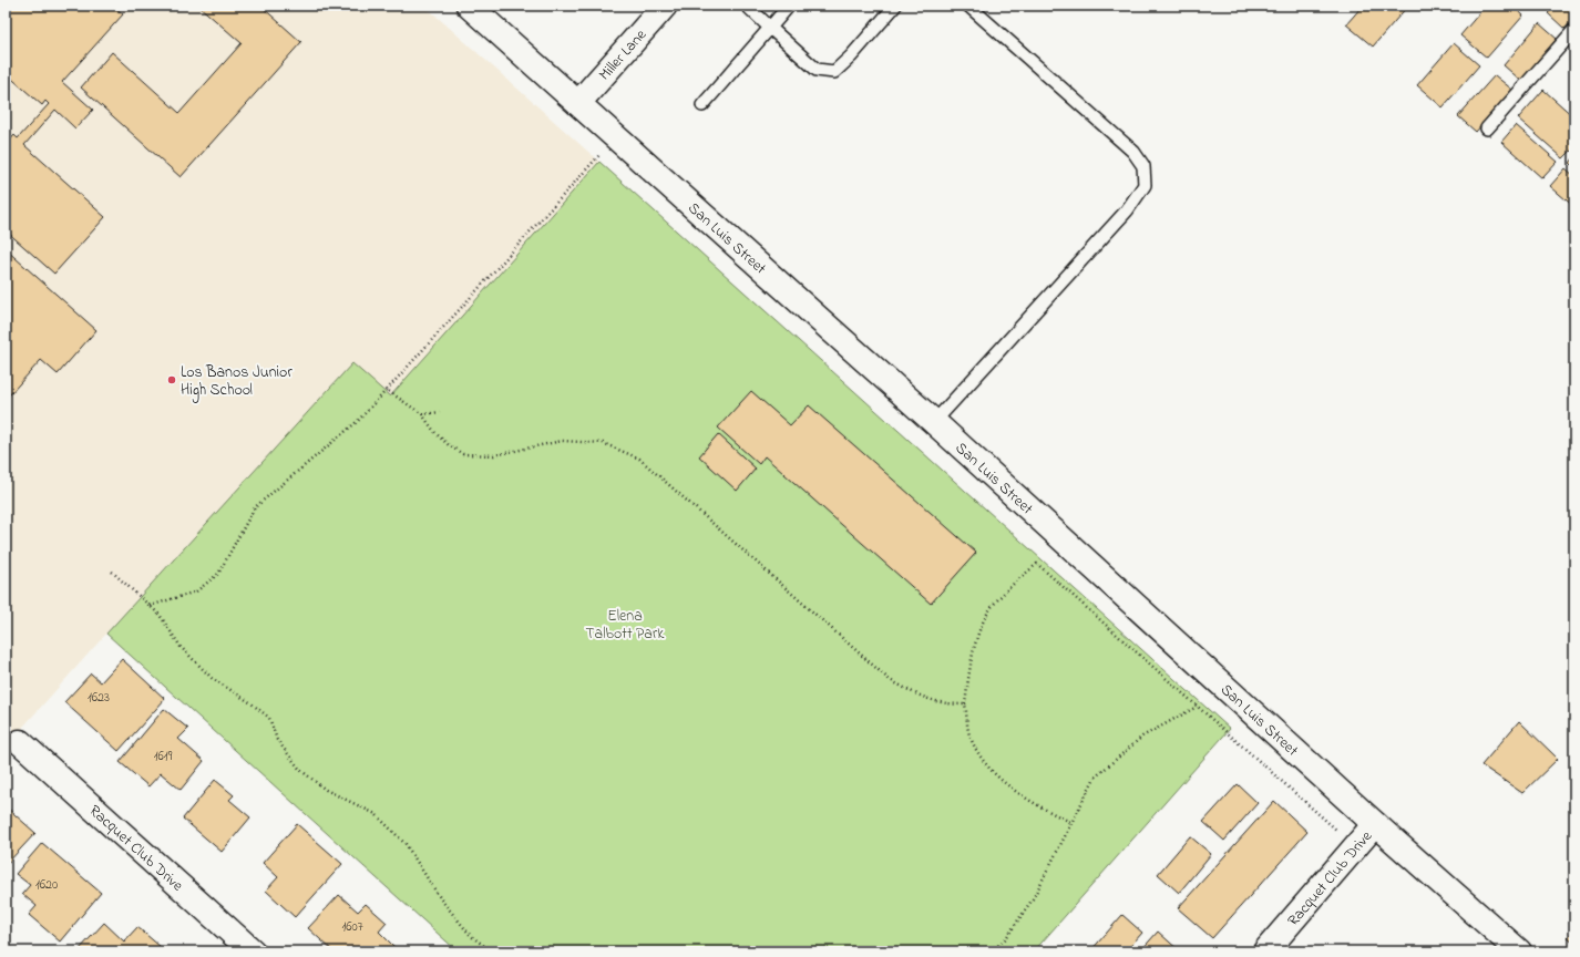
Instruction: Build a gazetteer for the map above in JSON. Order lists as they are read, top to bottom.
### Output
{
  "streets": {
    "street": ["Miller Lane", "San Luis Street", "Racquet Club Drive"]
  },
  "crossings": [
    ["Miller Lane", "San Luis Street"],
    ["San Luis Street", "Racquet Club Drive"]
  ],
  "parks": ["Elena Talbott Park"],
  "places": ["Los Banos Junior High School"],
  "house_numbers": [
    "1623",
    "1619",
    "1620",
    "1607"
  ]
}
